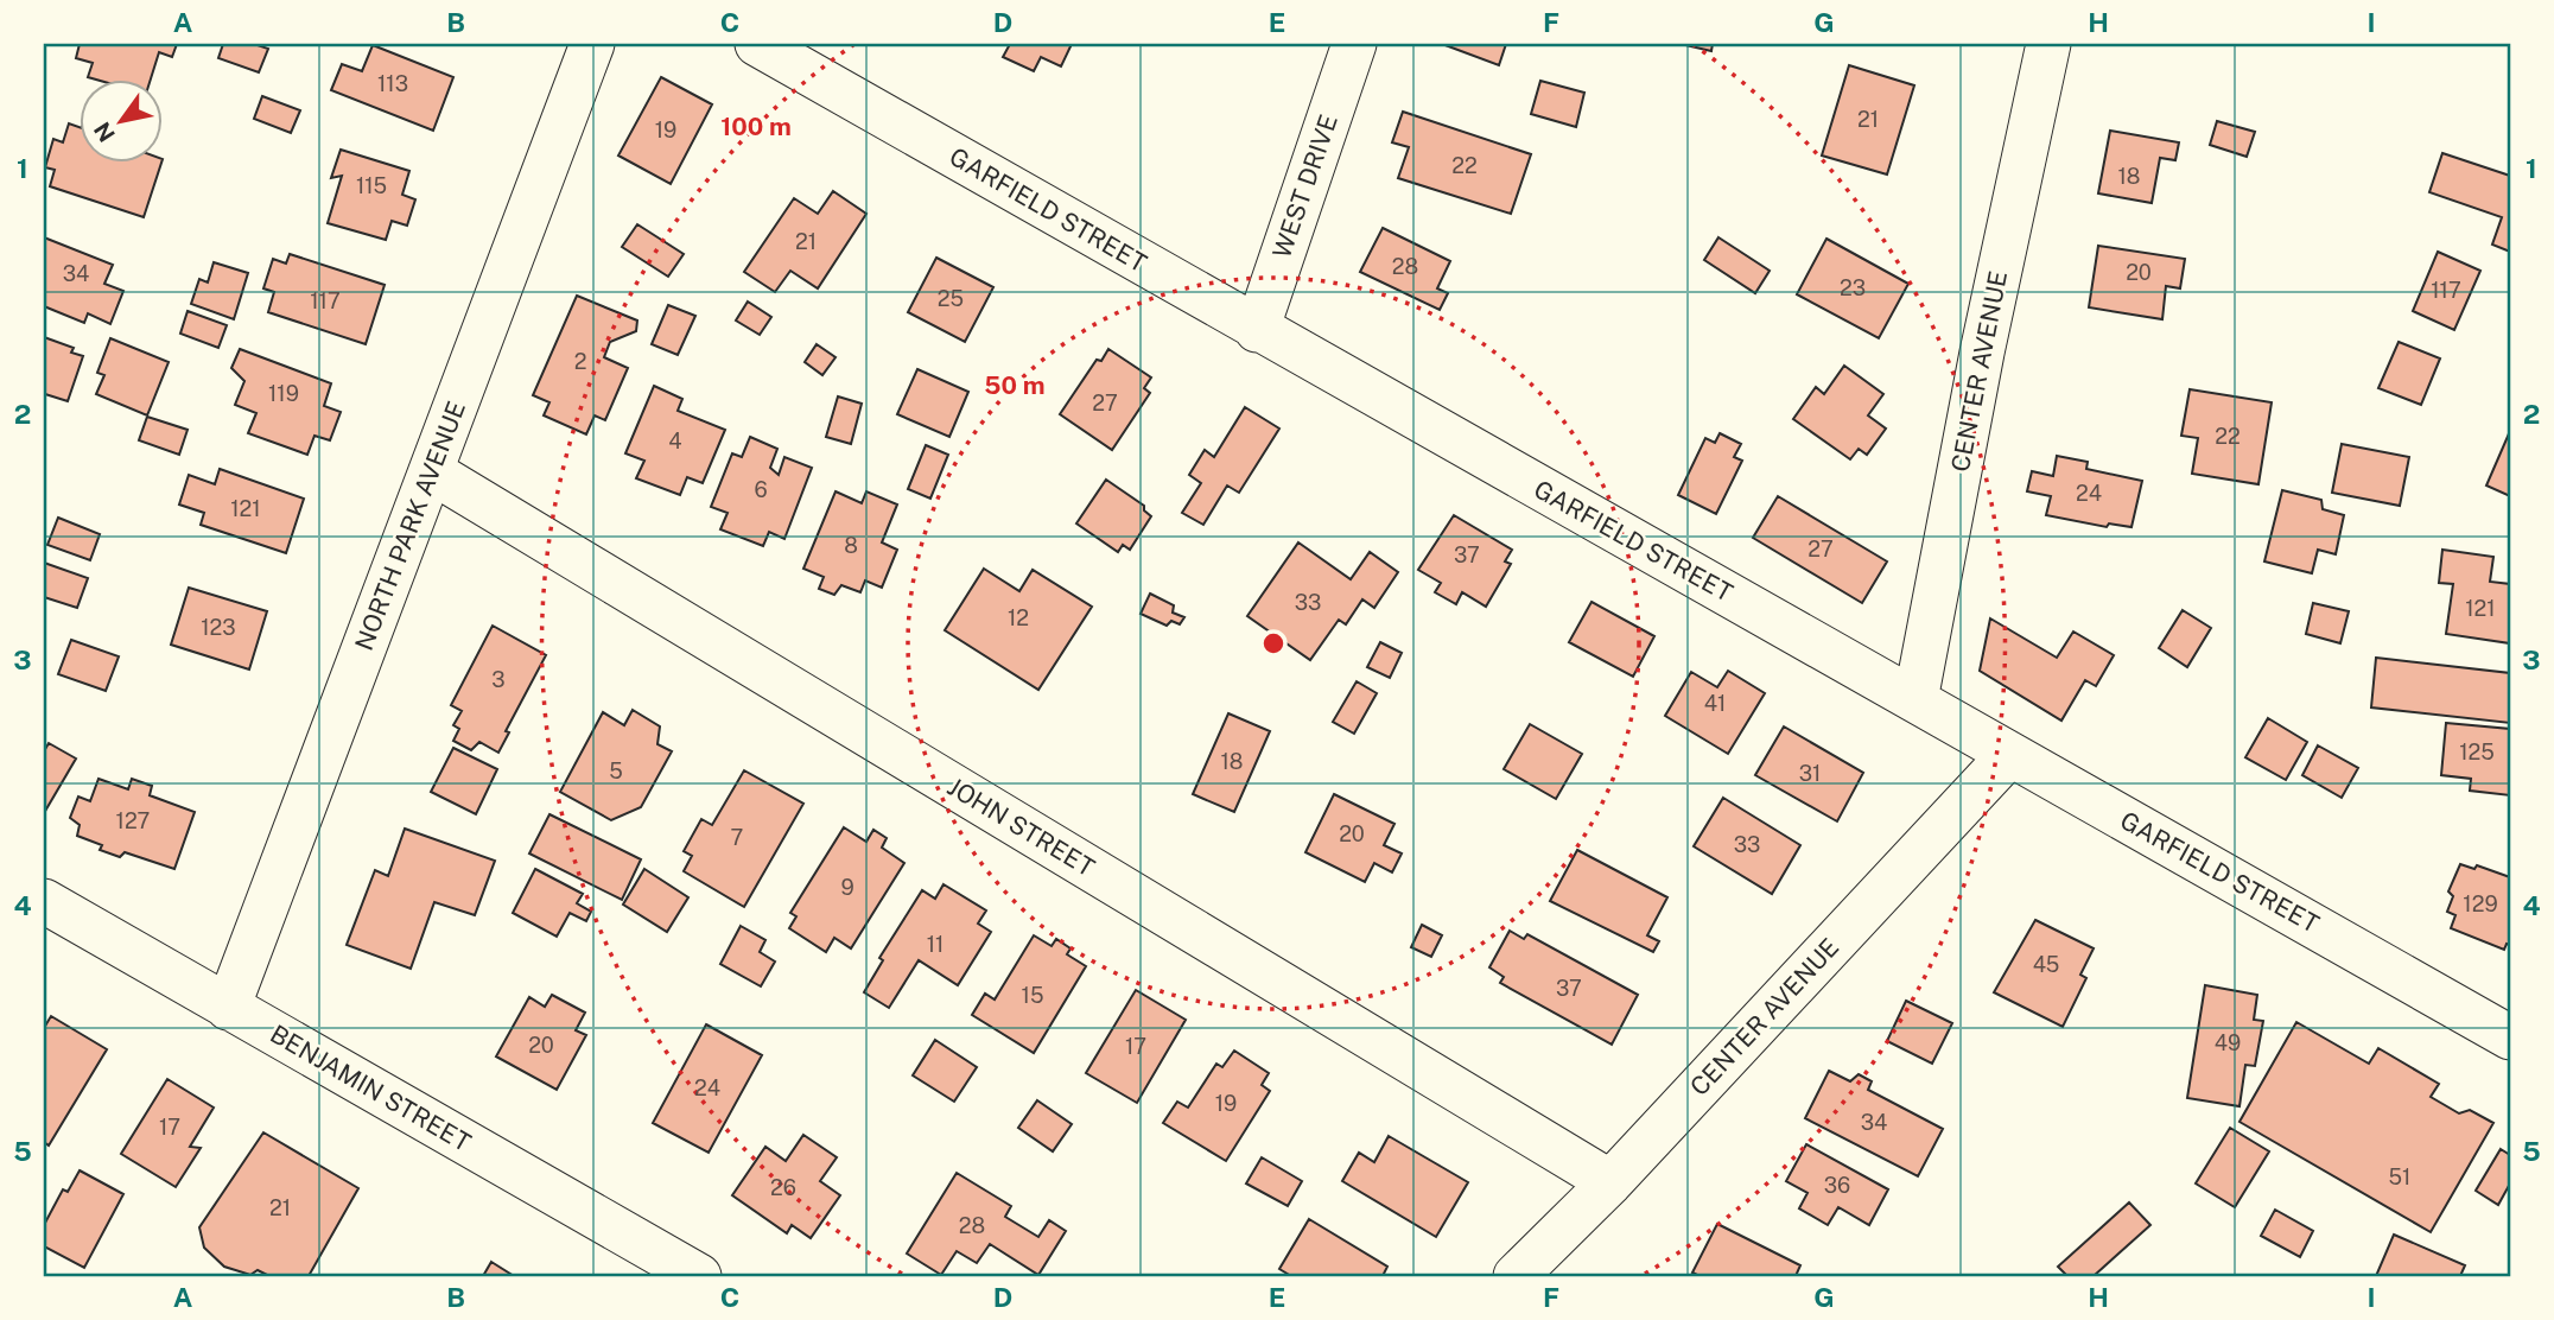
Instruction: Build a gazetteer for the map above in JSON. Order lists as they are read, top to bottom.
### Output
{
  "streets": {
    "street": [
      "WEST DRIVE",
      "GARFIELD STREET",
      "CENTER AVENUE",
      "NORTH PARK AVENUE",
      "JOHN STREET",
      "BENJAMIN STREET"
    ]
  },
  "crossings": [
    ["WEST DRIVE", "GARFIELD STREET"],
    ["GARFIELD STREET", "CENTER AVENUE"],
    ["CENTER AVENUE", "JOHN STREET"],
    ["NORTH PARK AVENUE", "JOHN STREET"],
    ["NORTH PARK AVENUE", "BENJAMIN STREET"]
  ],
  "house_numbers": [
    "113",
    "21",
    "19",
    "22",
    "18",
    "115",
    "21",
    "28",
    "20",
    "34",
    "23",
    "117",
    "25",
    "117",
    "2",
    "119",
    "27",
    "22",
    "4",
    "6",
    "24",
    "121",
    "8",
    "27",
    "37",
    "33",
    "121",
    "12",
    "123",
    "3",
    "41",
    "125",
    "18",
    "5",
    "31",
    "127",
    "20",
    "7",
    "33",
    "9",
    "129",
    "11",
    "45",
    "37",
    "15",
    "49",
    "20",
    "17",
    "24",
    "19",
    "34",
    "17",
    "51",
    "36",
    "26",
    "21",
    "28"
  ],
  "north": "bottom left",
  "grid": {
    "columns": [
      "A",
      "B",
      "C",
      "D",
      "E",
      "F",
      "G",
      "H",
      "I"
    ],
    "rows": [
      "1",
      "2",
      "3",
      "4",
      "5"
    ]
  },
  "rings": ["100 m", "50 m"]
}
